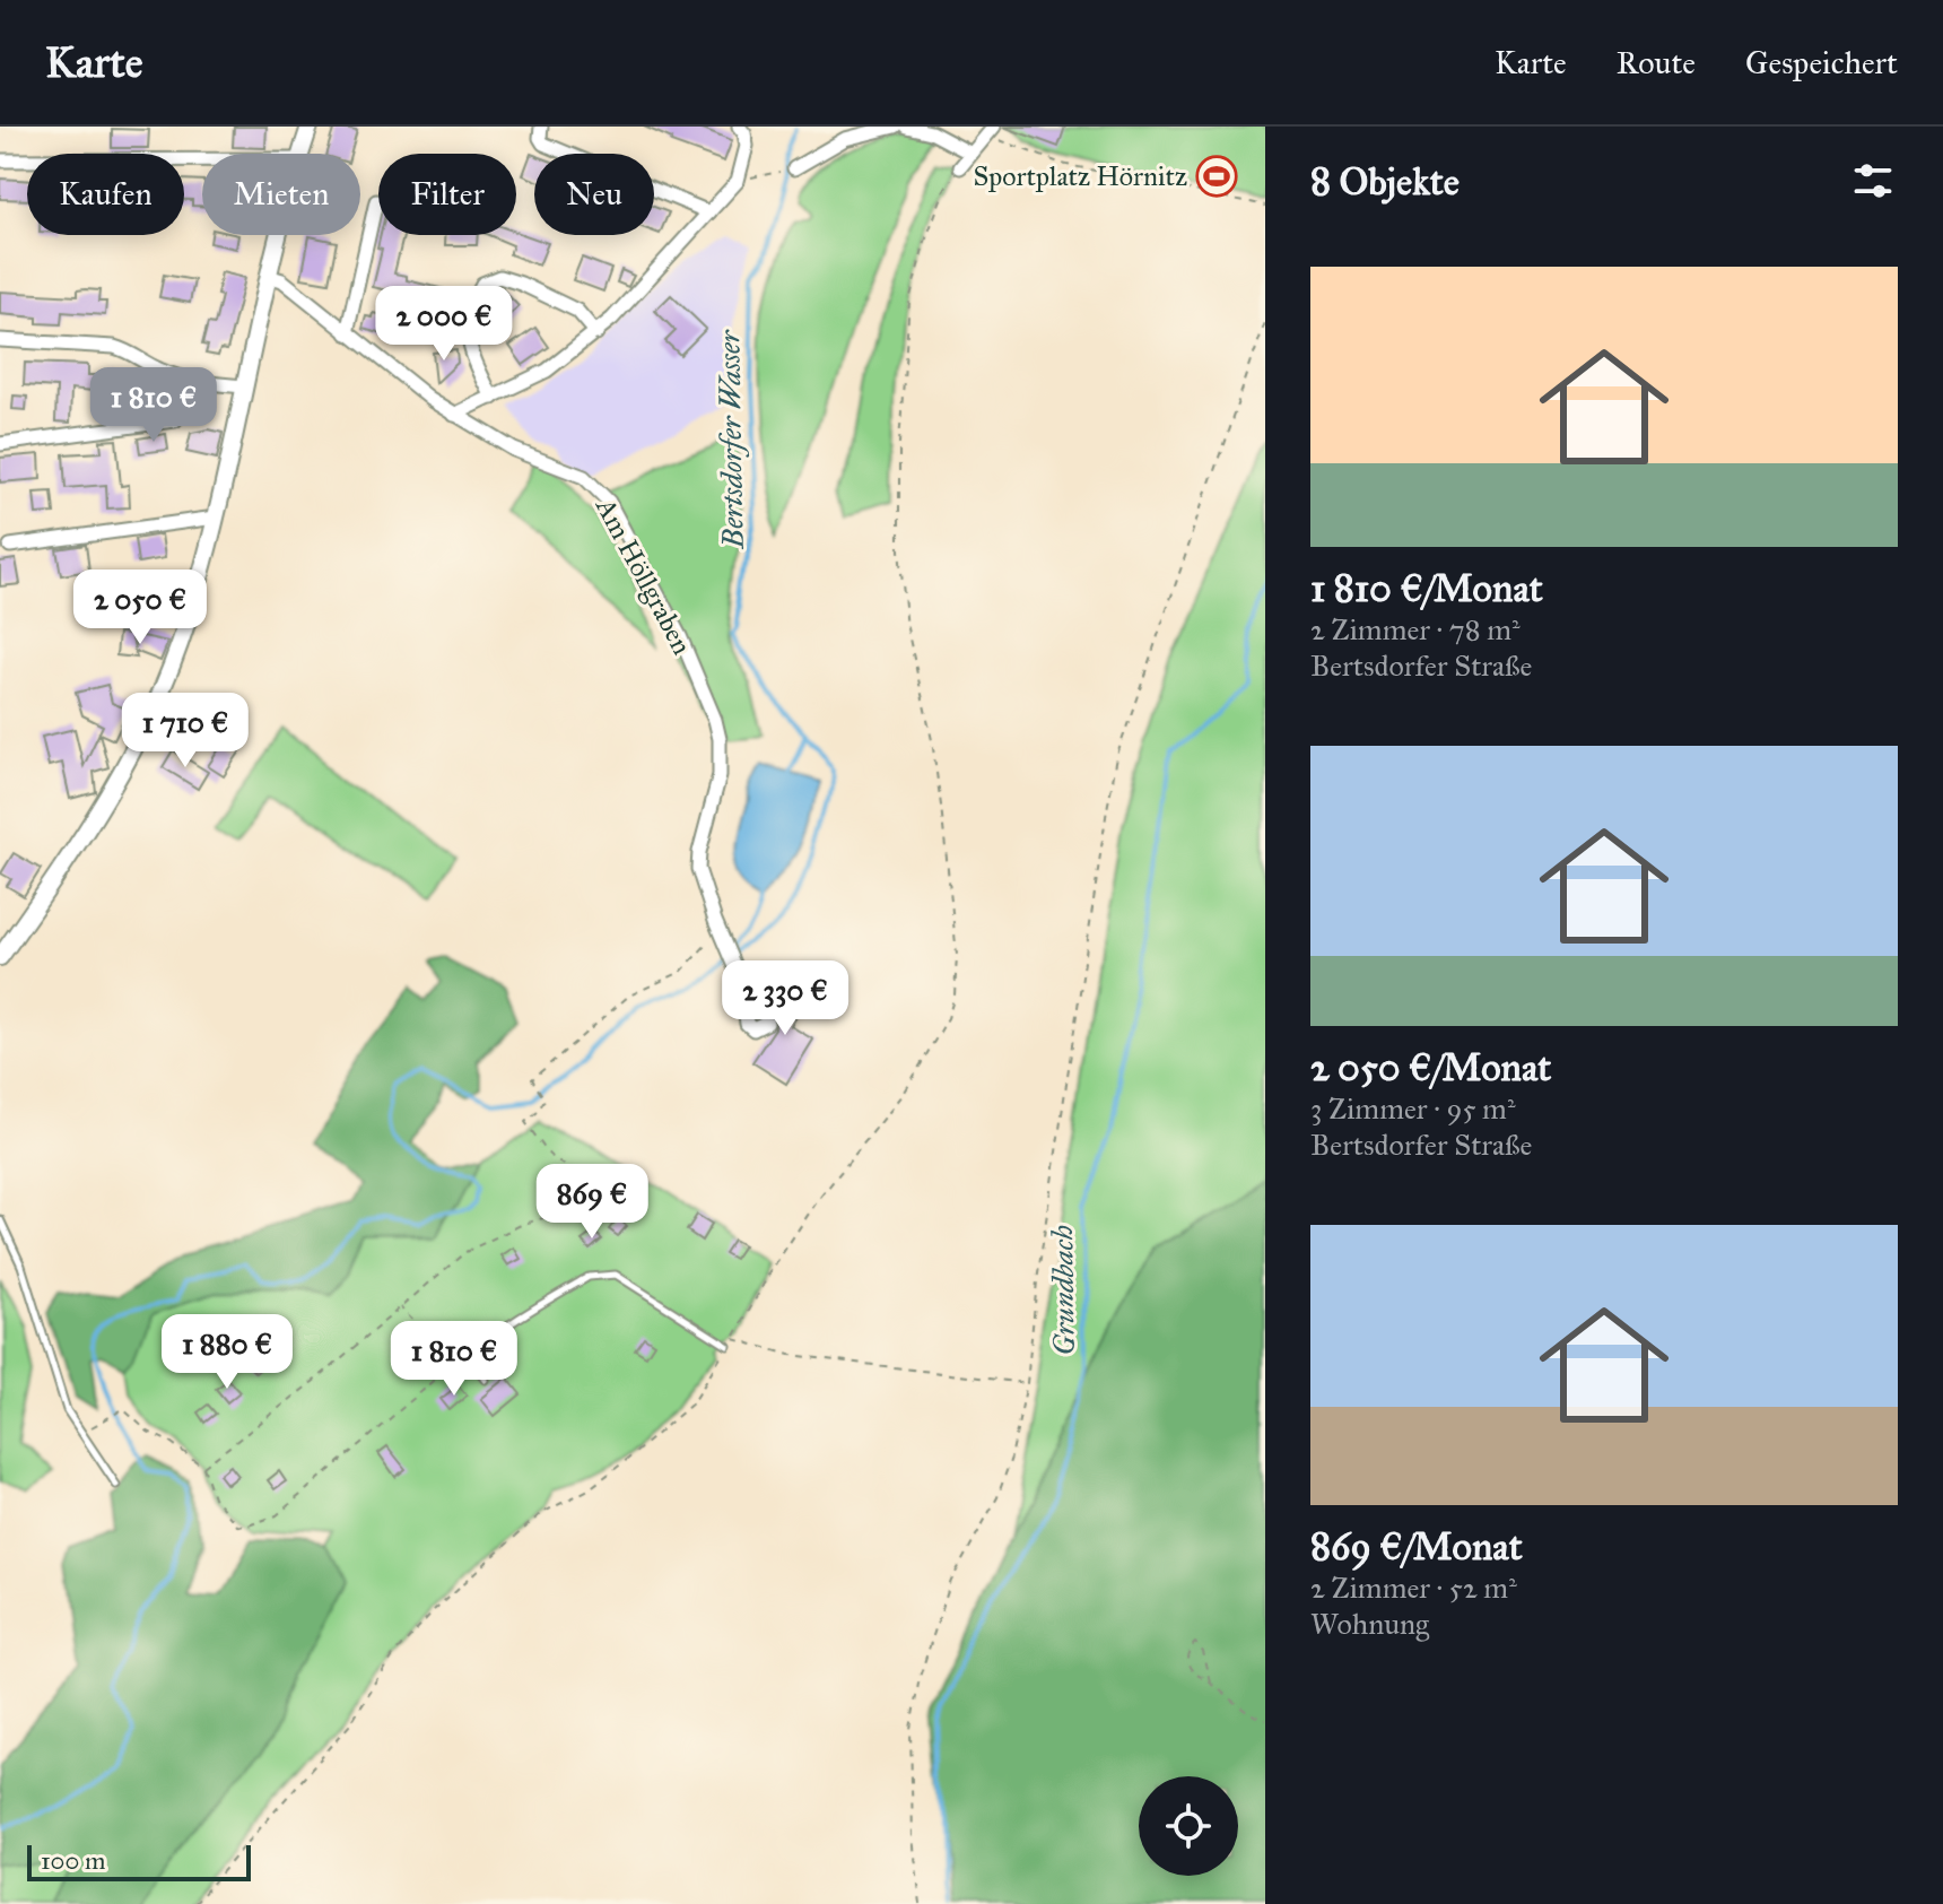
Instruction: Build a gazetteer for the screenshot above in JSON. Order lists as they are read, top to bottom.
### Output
{
  "streets": {
    "street": ["Am Höllgraben"]
  },
  "water": ["Bertsdorfer Wasser", "Grundbach"],
  "places": {
    "sports": ["Sportplatz Hörnitz"]
  },
  "scale_bar": "100 m",
  "page": {
    "header": "Karte",
    "nav": ["Karte", "Route", "Gespeichert"],
    "heading": "8 Objekte",
    "chip": [
      "Kaufen",
      "Mieten",
      "Filter",
      "Neu"
    ],
    "list": [
      {
        "name": "1 810 €/Monat",
        "note": "2 Zimmer · 78 m² · Bertsdorfer Straße"
      },
      {
        "name": "2 050 €/Monat",
        "note": "3 Zimmer · 95 m² · Bertsdorfer Straße"
      },
      {
        "name": "869 €/Monat",
        "note": "2 Zimmer · 52 m² · Wohnung"
      }
    ],
    "price": [
      "2 000 €",
      "1 810 €",
      "2 050 €",
      "1 710 €",
      "2 330 €",
      "869 €",
      "1 880 €",
      "1 810 €"
    ],
    "scale": "100 m"
  }
}
